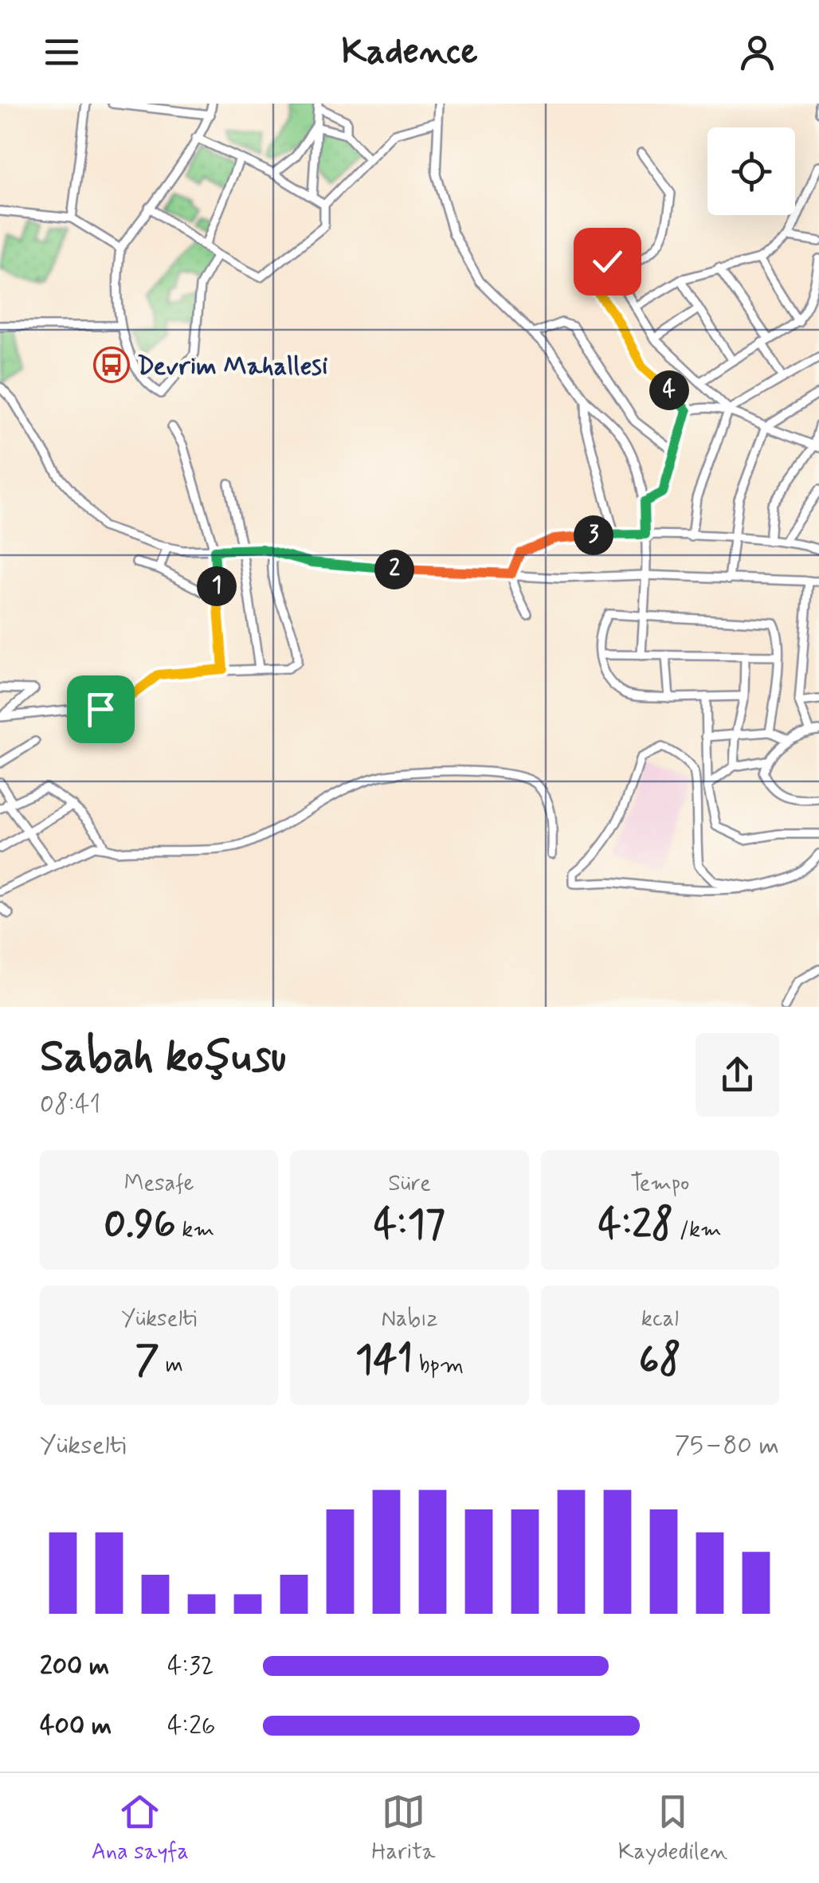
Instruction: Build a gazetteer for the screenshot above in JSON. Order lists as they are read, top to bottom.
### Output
{
  "places": {
    "bus stop": ["Devrim Mahallesi"]
  },
  "page": {
    "header": "Kadence",
    "pins": [
      "4",
      "3",
      "2",
      "1"
    ],
    "heading": ["Sabah koşusu", "08:41"],
    "stats": [
      ["Mesafe", "0.96 km"],
      ["Süre", "4:17"],
      ["Tempo", "4:28 /km"],
      ["Yükselti", "7 m"],
      ["Nabız", "141 bpm"],
      ["kcal", "68"]
    ],
    "chart": ["Yükselti", "75–80 m"],
    "list": [
      {
        "name": "200 m",
        "note": "4:32"
      },
      {
        "name": "400 m",
        "note": "4:26"
      }
    ],
    "tabs": ["Ana sayfa", "Harita", "Kaydedilen"]
  }
}
